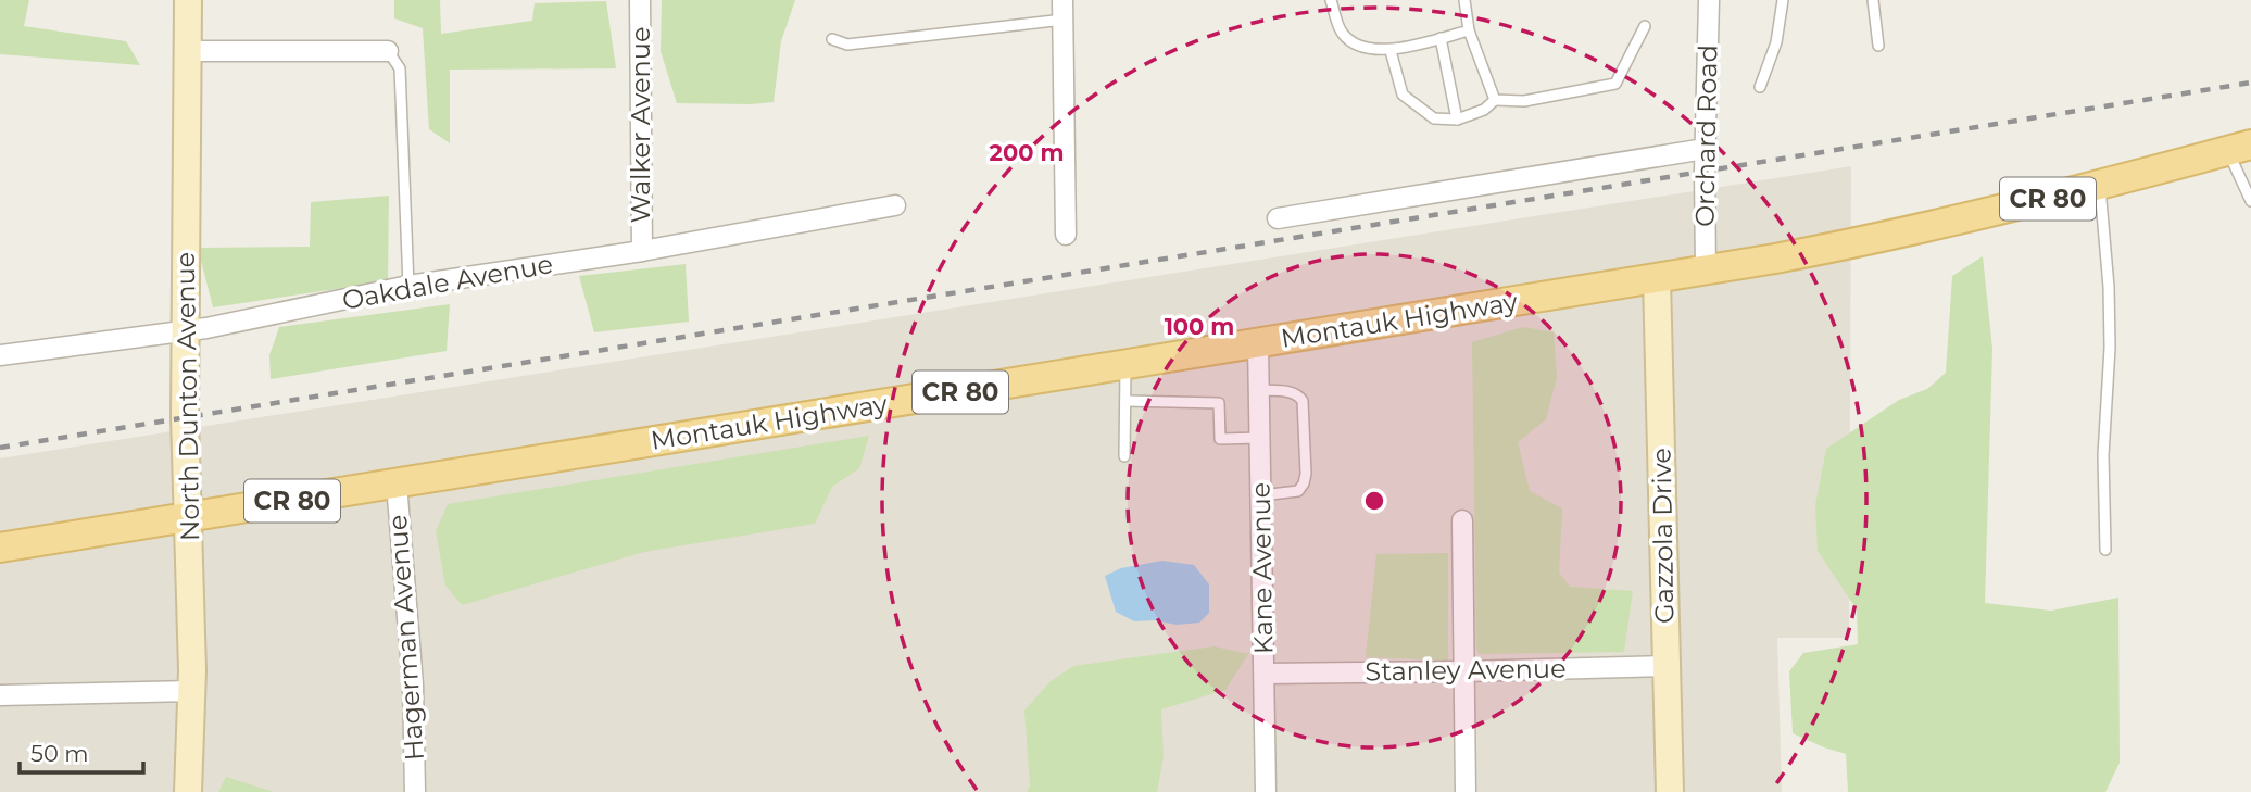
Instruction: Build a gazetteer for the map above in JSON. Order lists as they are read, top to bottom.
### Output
{
  "streets": {
    "main road": ["CR 80", "Montauk Highway"],
    "street": [
      "Walker Avenue",
      "Orchard Road",
      "Oakdale Avenue",
      "North Dunton Avenue",
      "Gazzola Drive",
      "Kane Avenue",
      "Hagerman Avenue",
      "Stanley Avenue"
    ]
  },
  "crossings": [
    ["Walker Avenue", "Oakdale Avenue"],
    ["Orchard Road", "Montauk Highway"],
    ["Oakdale Avenue", "North Dunton Avenue"],
    ["Montauk Highway", "North Dunton Avenue"],
    ["Montauk Highway", "Gazzola Drive"],
    ["Montauk Highway", "Kane Avenue"],
    ["Montauk Highway", "Hagerman Avenue"],
    ["Gazzola Drive", "Stanley Avenue"],
    ["Kane Avenue", "Stanley Avenue"]
  ],
  "scale_bar": "50 m",
  "rings": ["200 m", "100 m"]
}
